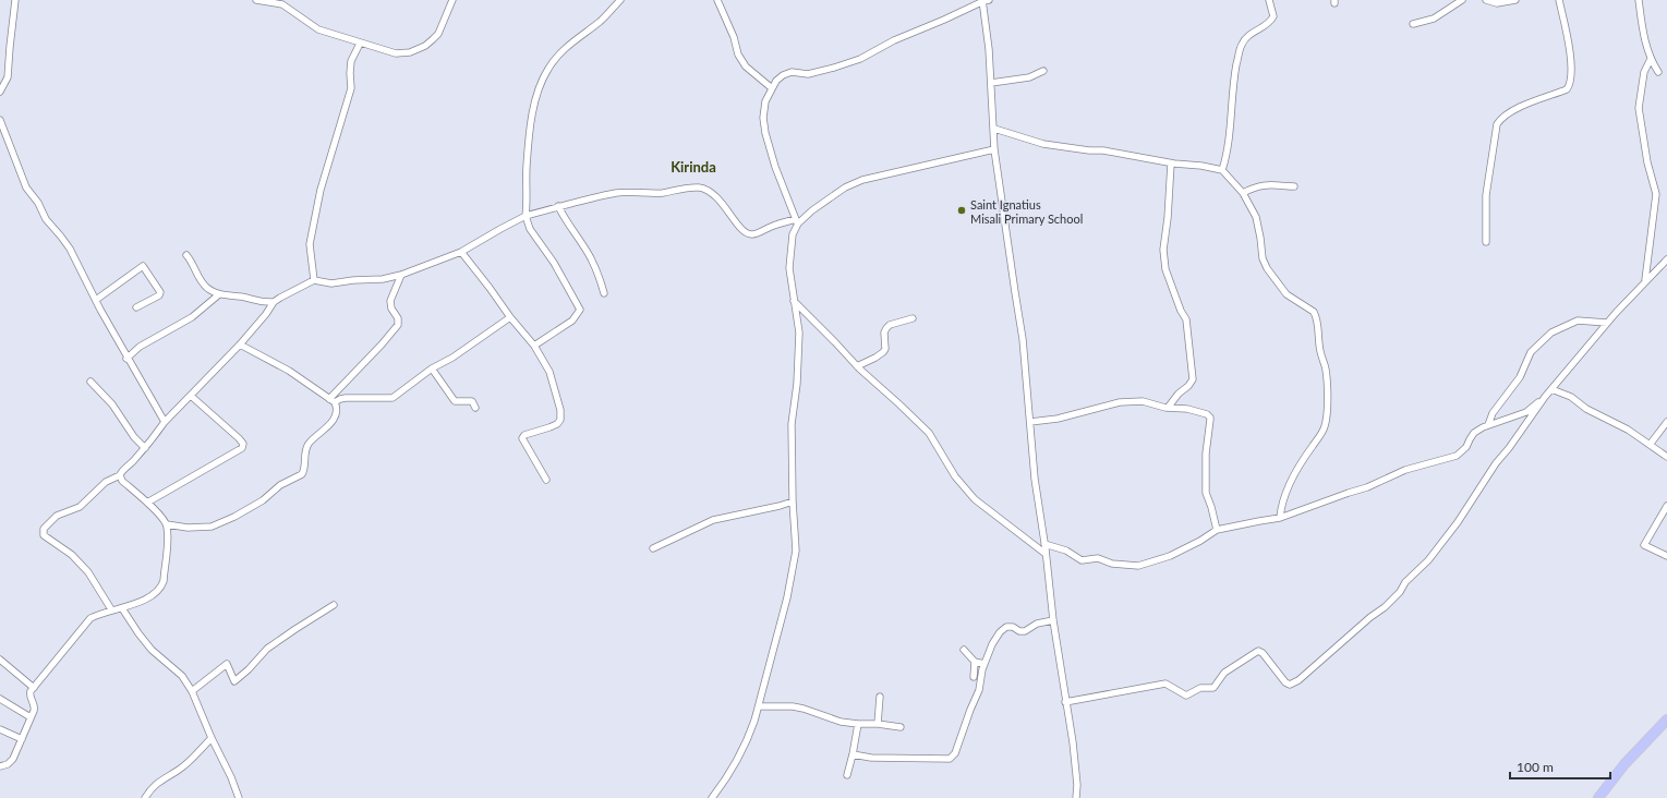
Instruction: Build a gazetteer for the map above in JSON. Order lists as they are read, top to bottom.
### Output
{
  "districts": ["Kirinda"],
  "places": ["Saint Ignatius Misali Primary School"],
  "scale_bar": "100 m"
}
